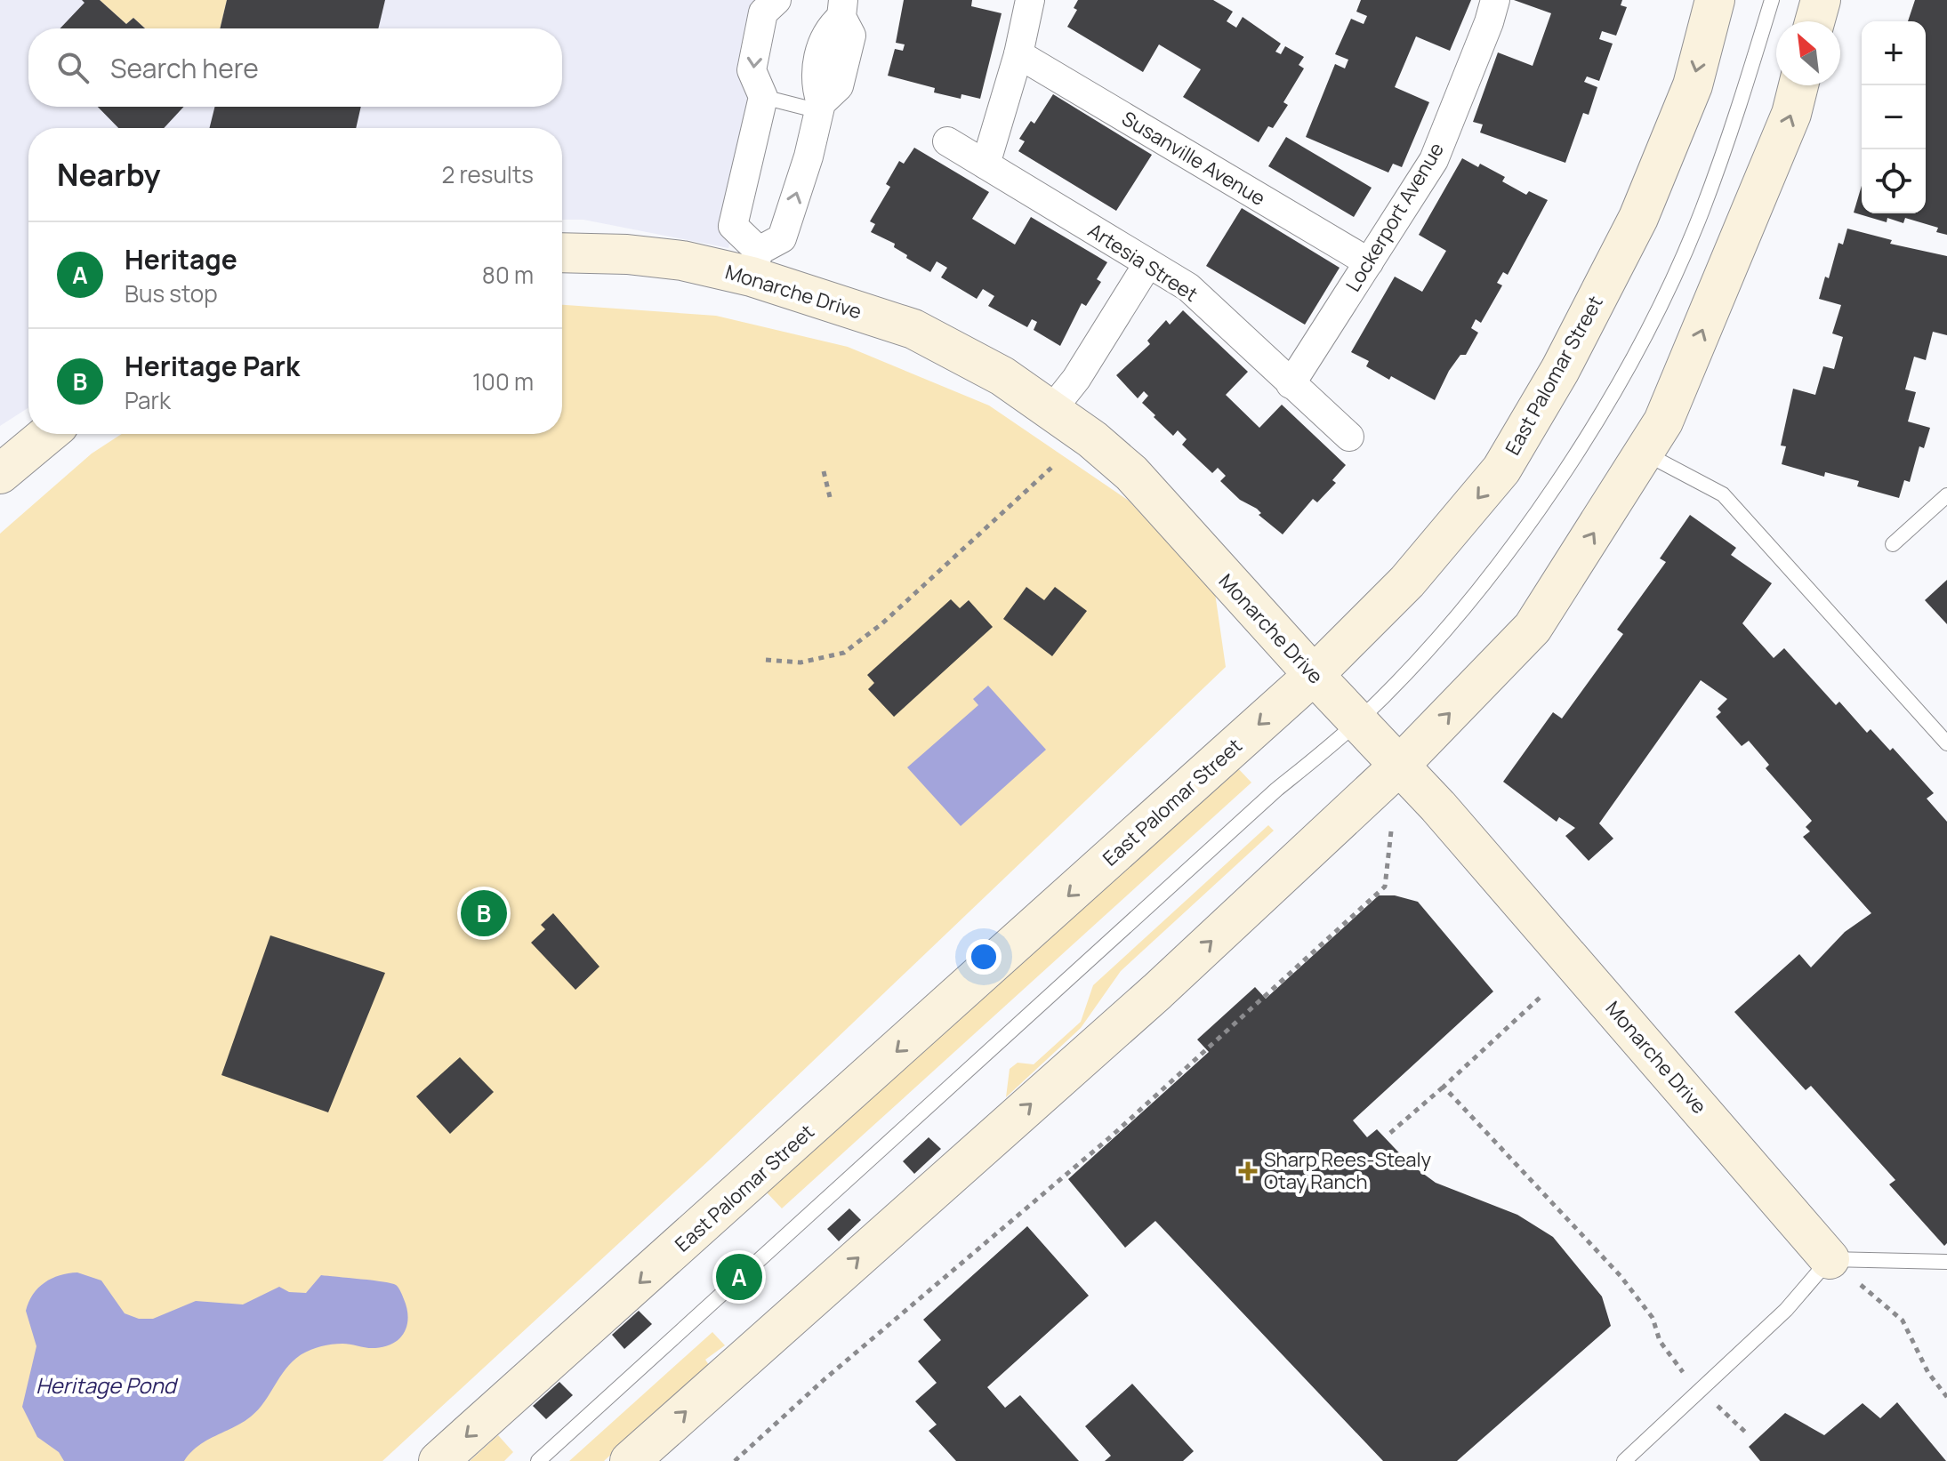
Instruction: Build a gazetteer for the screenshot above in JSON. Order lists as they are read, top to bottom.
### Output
{
  "streets": {
    "main road": ["Monarche Drive", "East Palomar Street"],
    "street": ["Susanville Avenue", "Lockerport Avenue", "Artesia Street"]
  },
  "crossings": [
    ["Susanville Avenue", "Lockerport Avenue"],
    ["Lockerport Avenue", "Artesia Street"],
    ["Monarche Drive", "East Palomar Street"]
  ],
  "water": ["Heritage Pond"],
  "places": {
    "health": ["Sharp Rees-Stealy Otay Ranch"]
  },
  "north": "top left",
  "page": {
    "map_buttons": ["+", "−"],
    "search": "Search here",
    "heading": ["Nearby", "2 results"],
    "list": [
      {
        "mark": "A",
        "name": "Heritage",
        "note": "Bus stop",
        "value": "80 m"
      },
      {
        "mark": "B",
        "name": "Heritage Park",
        "note": "Park",
        "value": "100 m"
      }
    ],
    "pins": ["B", "A"]
  }
}
